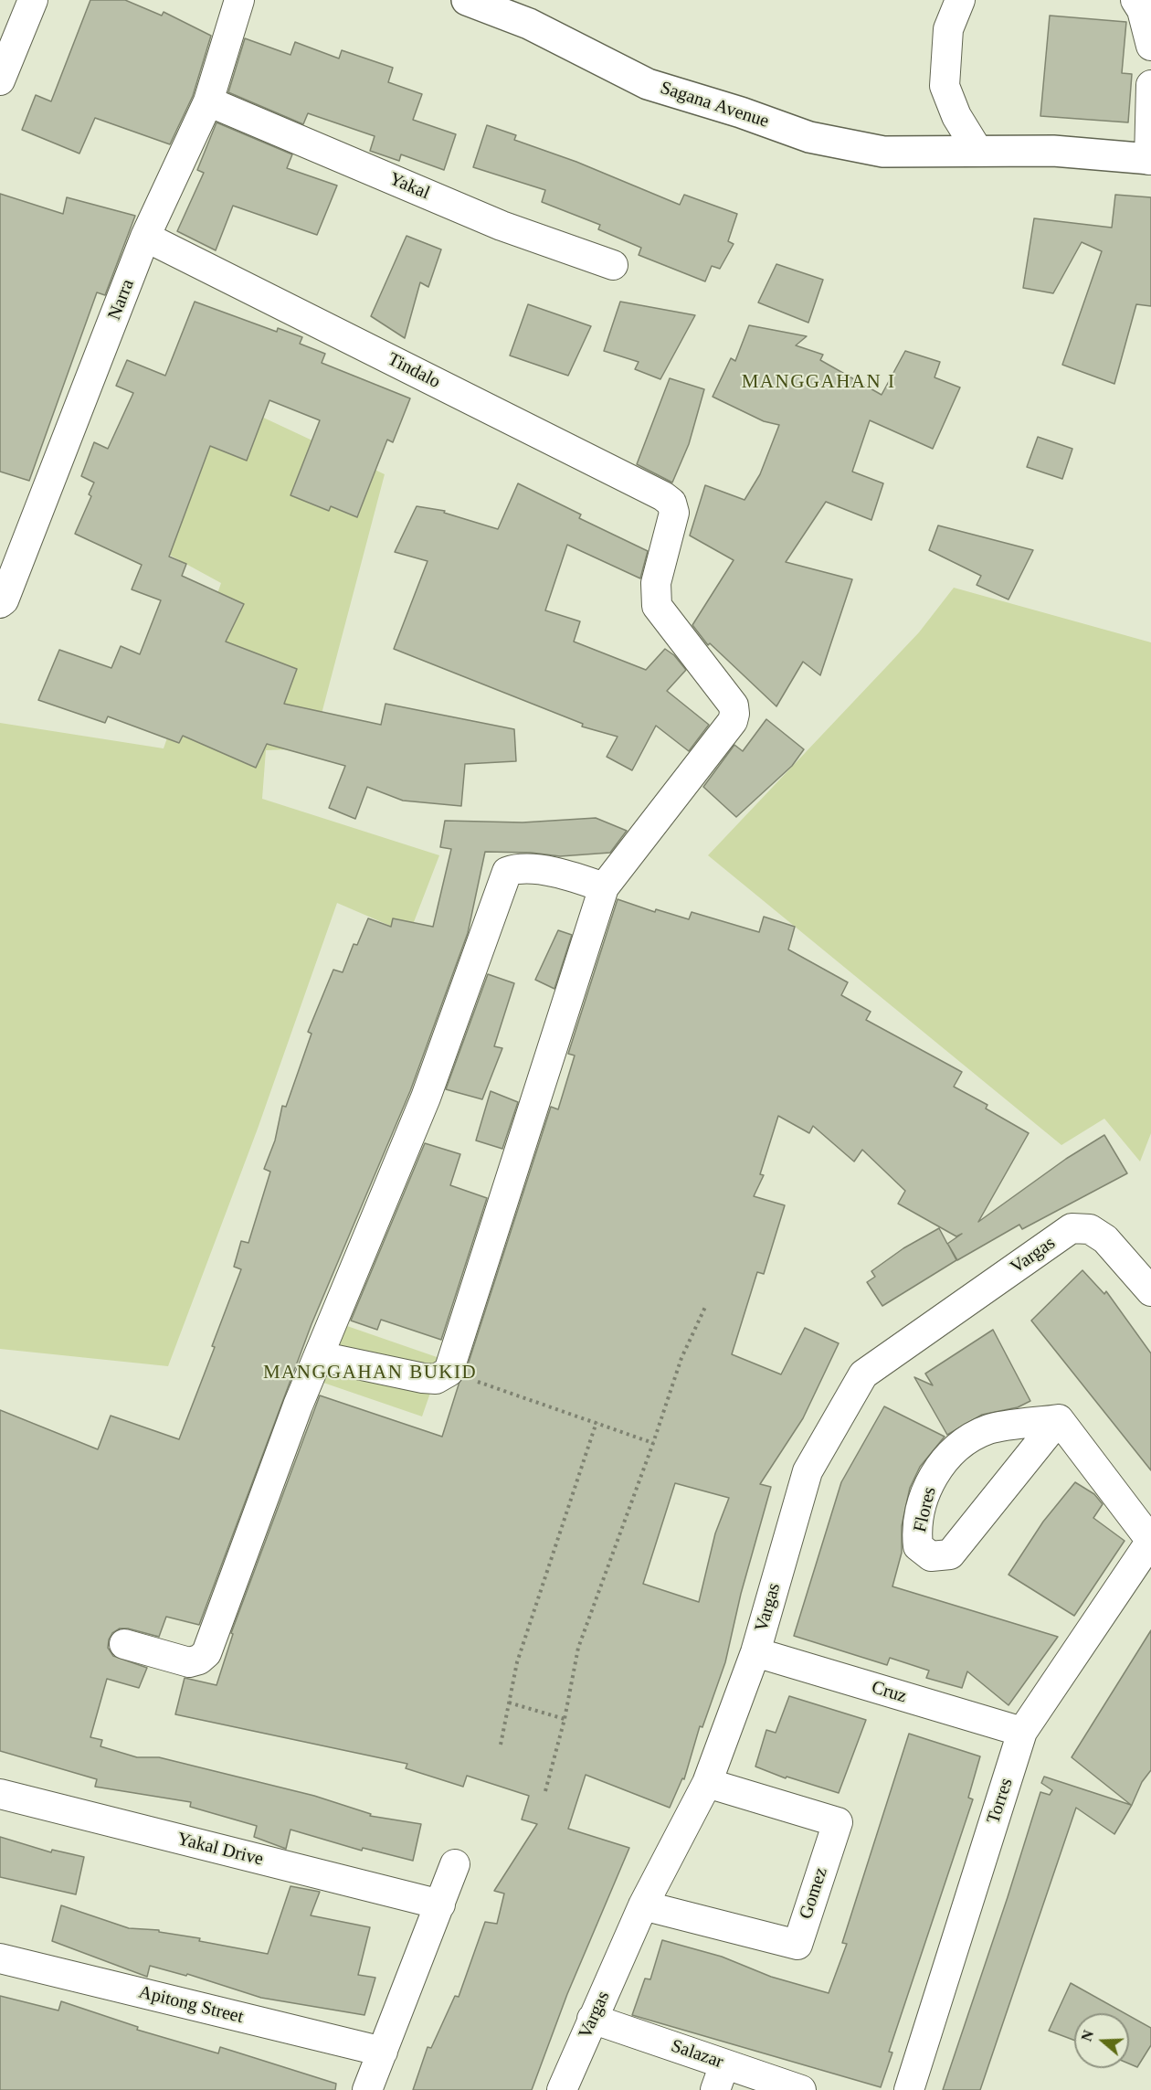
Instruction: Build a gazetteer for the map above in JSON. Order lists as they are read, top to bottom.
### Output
{
  "streets": {
    "street": [
      "Sagana Avenue",
      "Yakal",
      "Narra",
      "Tindalo",
      "Vargas",
      "Flores",
      "Cruz",
      "Torres",
      "Yakal Drive",
      "Gomez",
      "Apitong Street",
      "Salazar"
    ]
  },
  "crossings": [
    ["Yakal", "Narra"],
    ["Narra", "Tindalo"],
    ["Vargas", "Cruz"],
    ["Vargas", "Gomez"],
    ["Vargas", "Salazar"],
    ["Cruz", "Torres"]
  ],
  "districts": ["MANGGAHAN I", "MANGGAHAN BUKID"],
  "north": "left"
}
